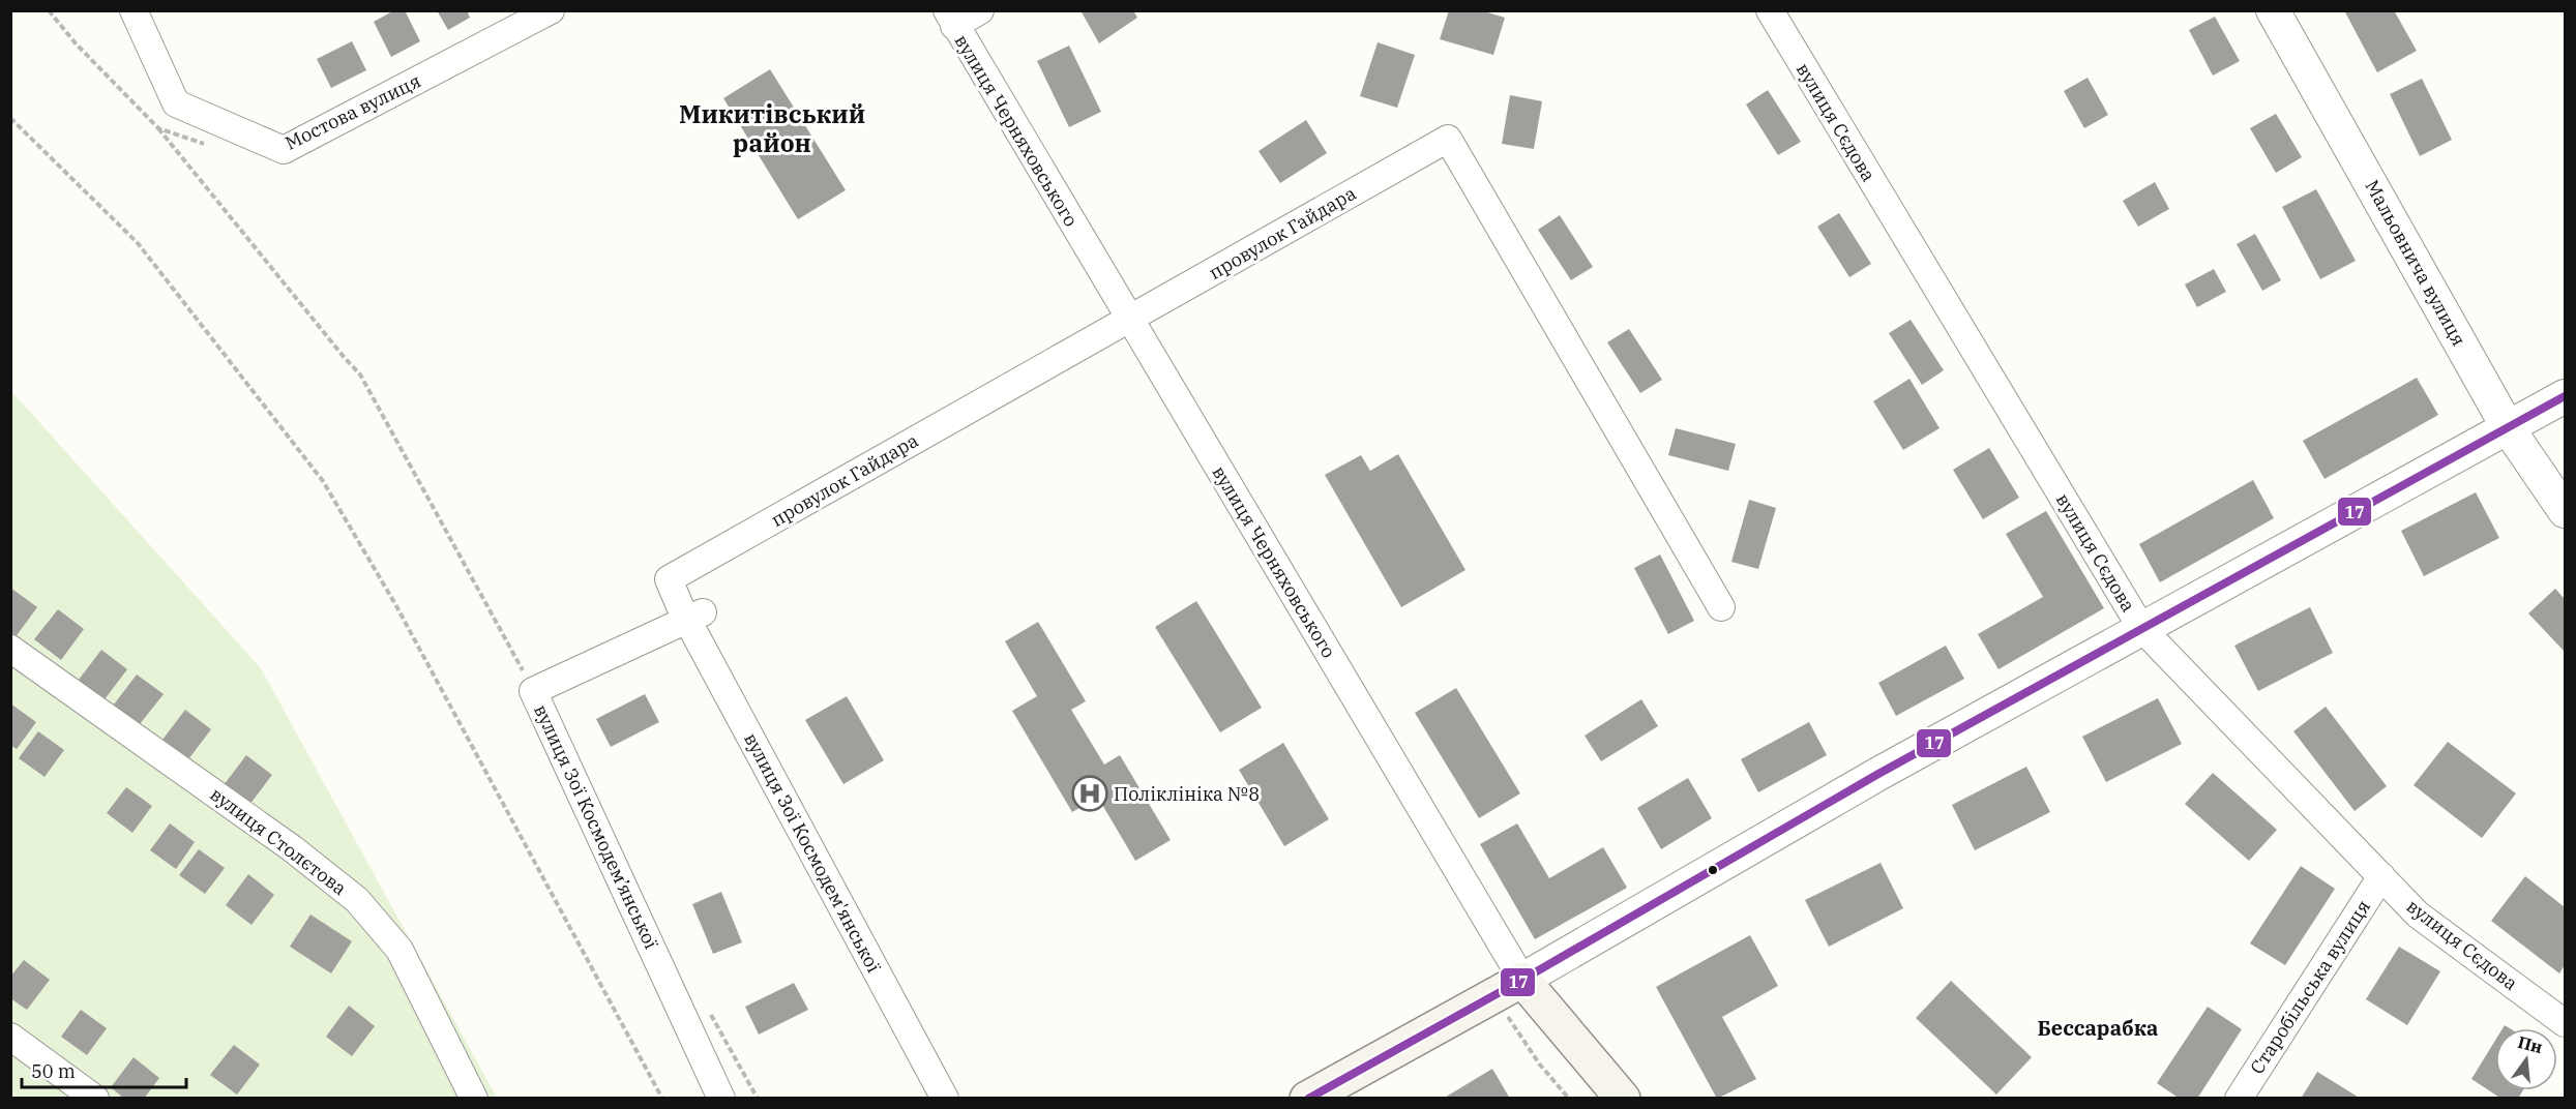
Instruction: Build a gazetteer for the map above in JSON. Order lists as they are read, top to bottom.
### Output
{
  "streets": {
    "main road": ["вулиця Черняховського"],
    "street": [
      "Мостова вулиця",
      "вулиця Сєдова",
      "провулок Гайдара",
      "Мальовнича вулиця",
      "вулиця Зої Космодем’янської",
      "вулиця Столєтова",
      "вулиця Зої Космодем'янської",
      "Старобільська вулиця"
    ]
  },
  "crossings": [
    ["вулиця Сєдова", "Старобільська вулиця"],
    ["вулиця Черняховського", "провулок Гайдара"],
    ["провулок Гайдара", "вулиця Зої Космодем’янської"],
    ["провулок Гайдара", "вулиця Зої Космодем'янської"],
    ["вулиця Зої Космодем’янської", "вулиця Зої Космодем'янської"]
  ],
  "districts": ["Микитівський район", "Бессарабка"],
  "places": {
    "hospital": ["Поліклініка №8"]
  },
  "lines": ["transit line 17"],
  "scale_bar": "50 m",
  "north": "top"
}
